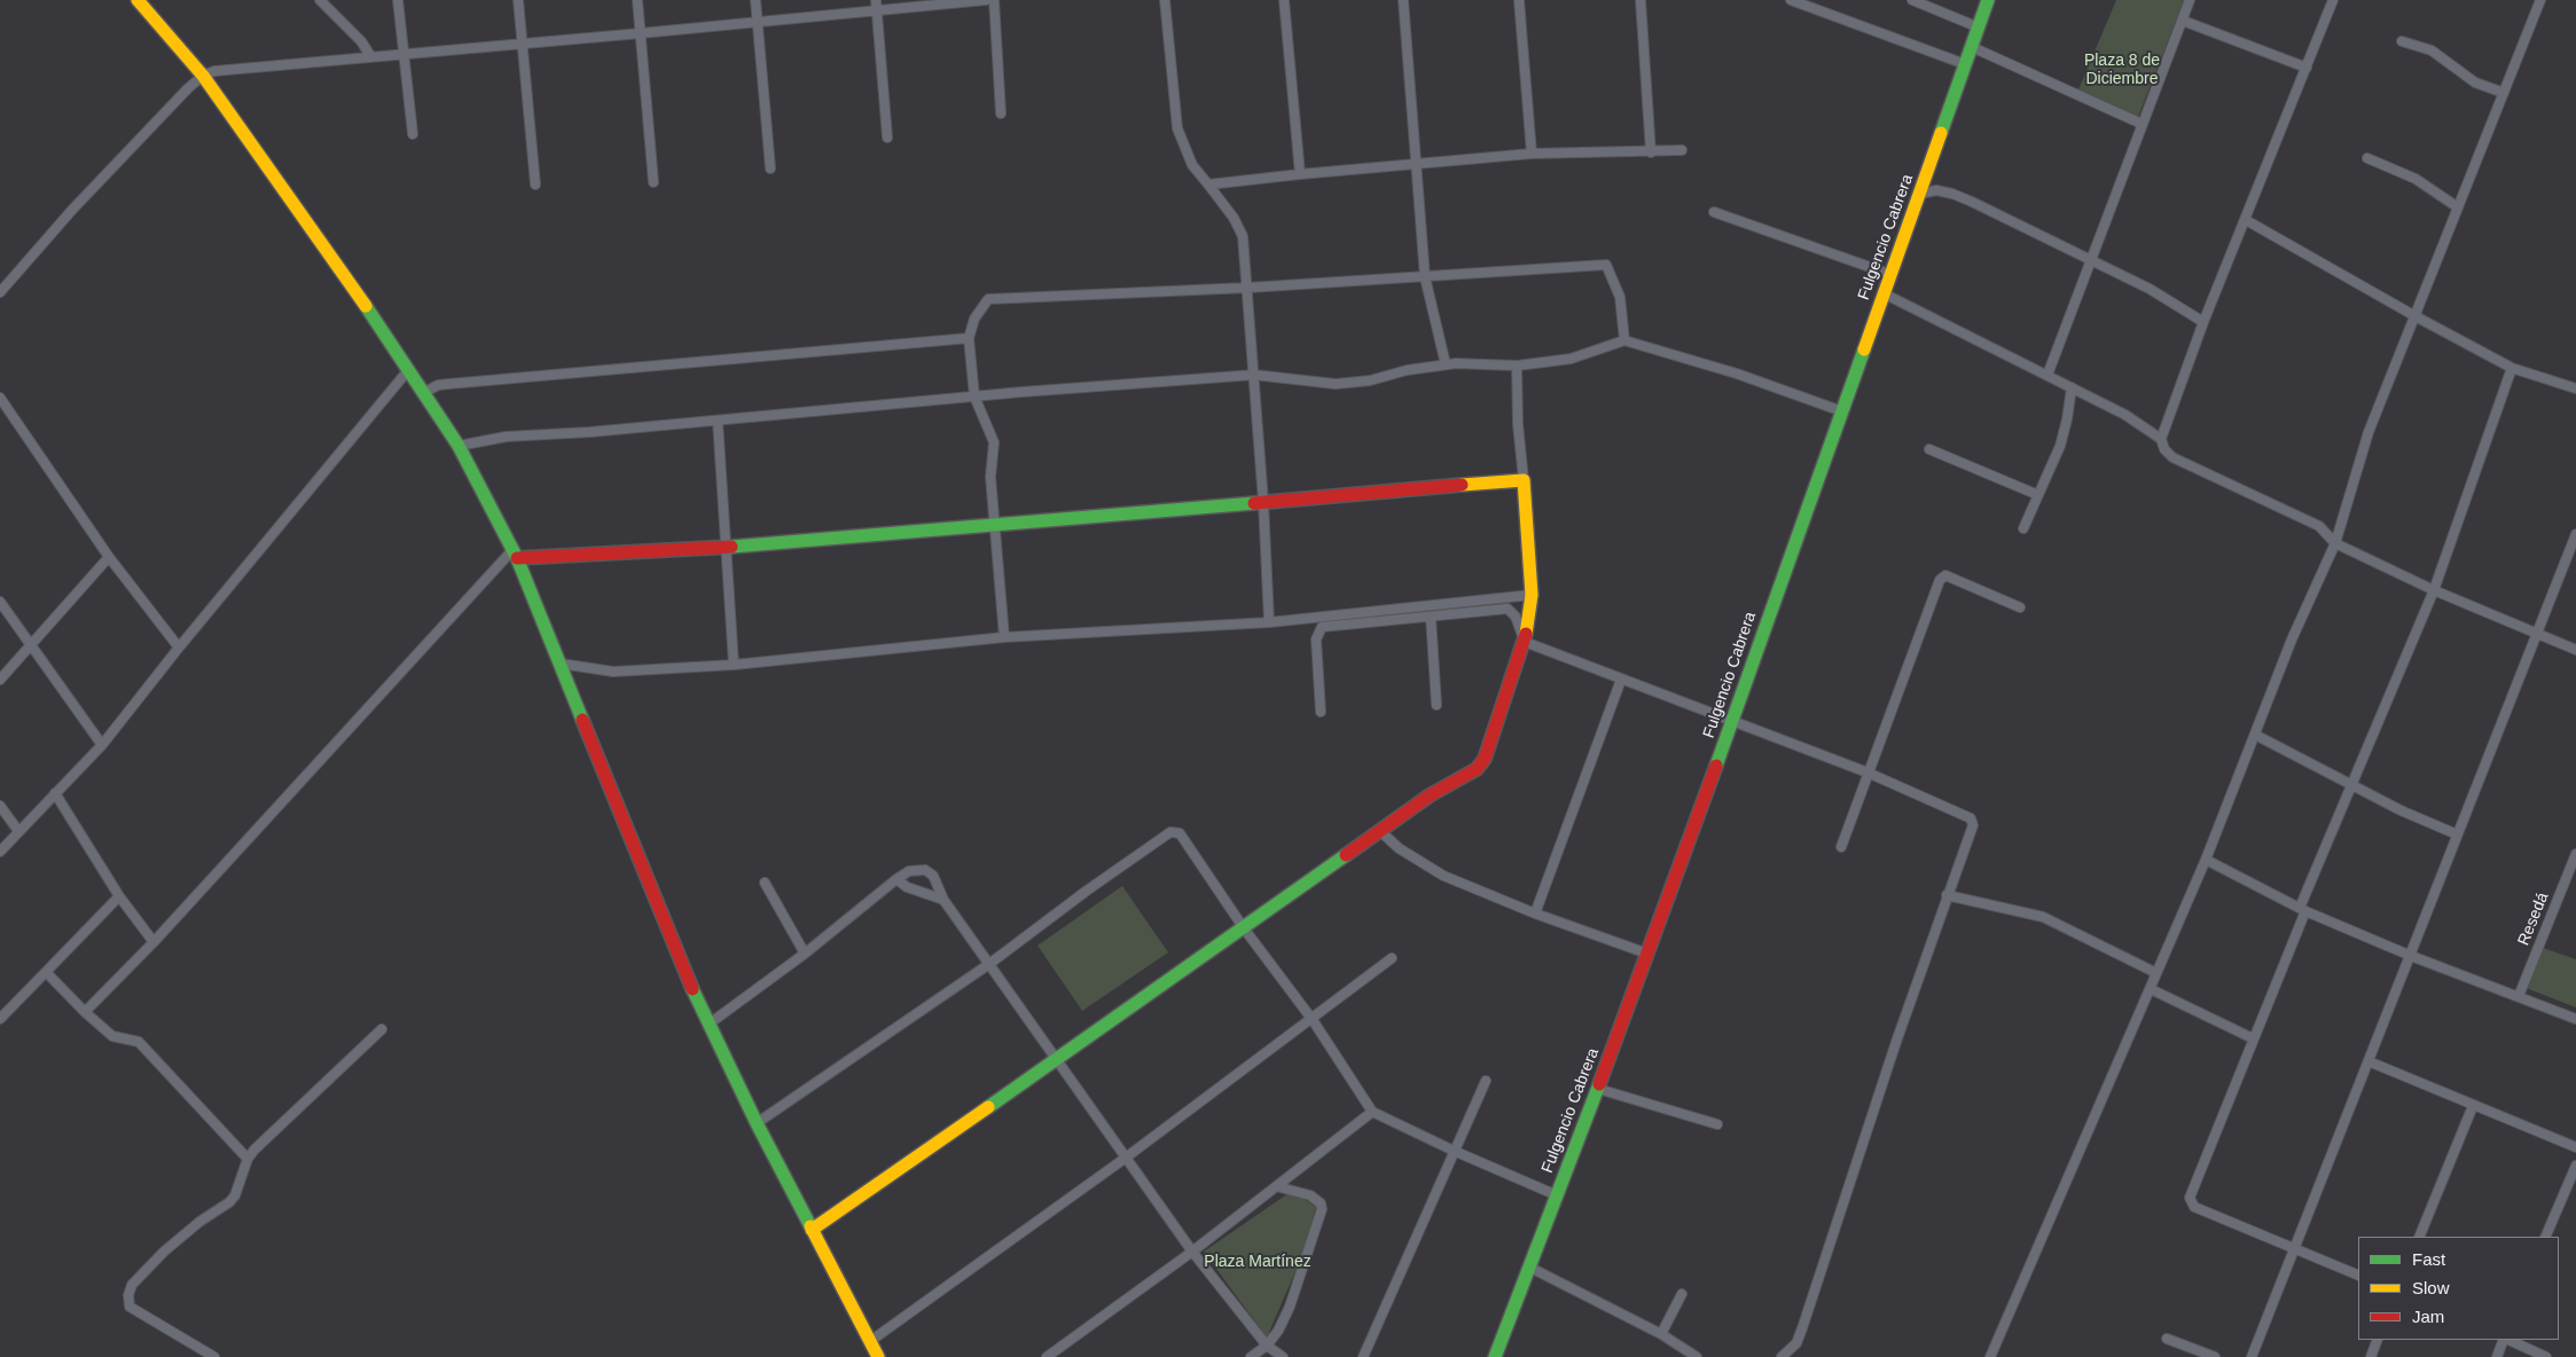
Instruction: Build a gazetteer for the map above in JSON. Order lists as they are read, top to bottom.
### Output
{
  "streets": {
    "main road": ["Fulgencio Cabrera"],
    "street": ["Resedá"]
  },
  "parks": ["Plaza 8 de Diciembre", "Plaza Martínez"],
  "legend": ["Fast", "Slow", "Jam"]
}
